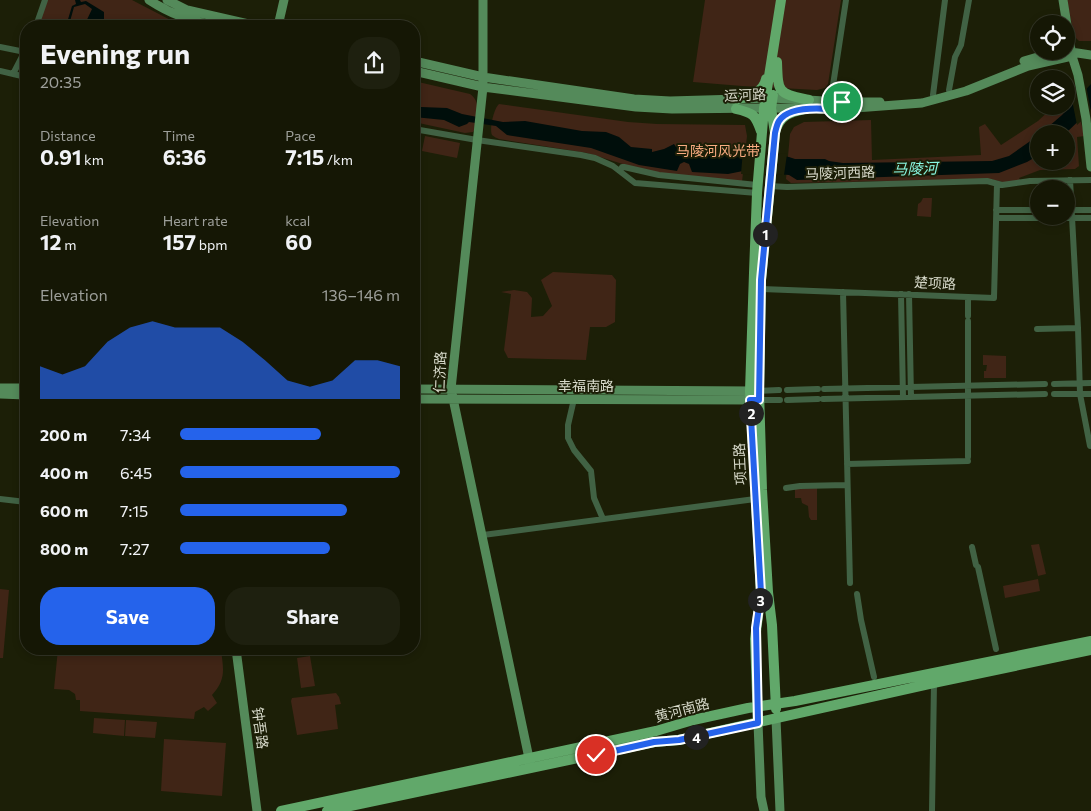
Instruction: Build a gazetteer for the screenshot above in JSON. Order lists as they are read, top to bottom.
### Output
{
  "streets": {
    "main road": ["项王路", "黄河南路"],
    "street": [
      "运河路",
      "马陵河西路",
      "楚项路",
      "仁济路",
      "幸福南路",
      "钟吾路"
    ]
  },
  "crossings": [
    ["运河路", "仁济路"],
    ["运河路", "项王路"],
    ["马陵河西路", "楚项路"],
    ["马陵河西路", "项王路"],
    ["楚项路", "项王路"],
    ["仁济路", "幸福南路"],
    ["仁济路", "黄河南路"],
    ["幸福南路", "项王路"],
    ["项王路", "黄河南路"]
  ],
  "water": ["马陵河"],
  "parks": ["马陵河风光带"],
  "page": {
    "map_buttons": ["+", "−"],
    "heading": ["Evening run", "20:35"],
    "stats": [
      ["Distance", "0.91 km"],
      ["Time", "6:36"],
      ["Pace", "7:15 /km"],
      ["Elevation", "12 m"],
      ["Heart rate", "157 bpm"],
      ["kcal", "60"]
    ],
    "pins": [
      "1",
      "2",
      "3",
      "4"
    ],
    "chart": ["Elevation", "136–146 m"],
    "list": [
      {
        "name": "200 m",
        "note": "7:34"
      },
      {
        "name": "400 m",
        "note": "6:45"
      },
      {
        "name": "600 m",
        "note": "7:15"
      },
      {
        "name": "800 m",
        "note": "7:27"
      }
    ],
    "buttons": ["Save", "Share"]
  }
}
